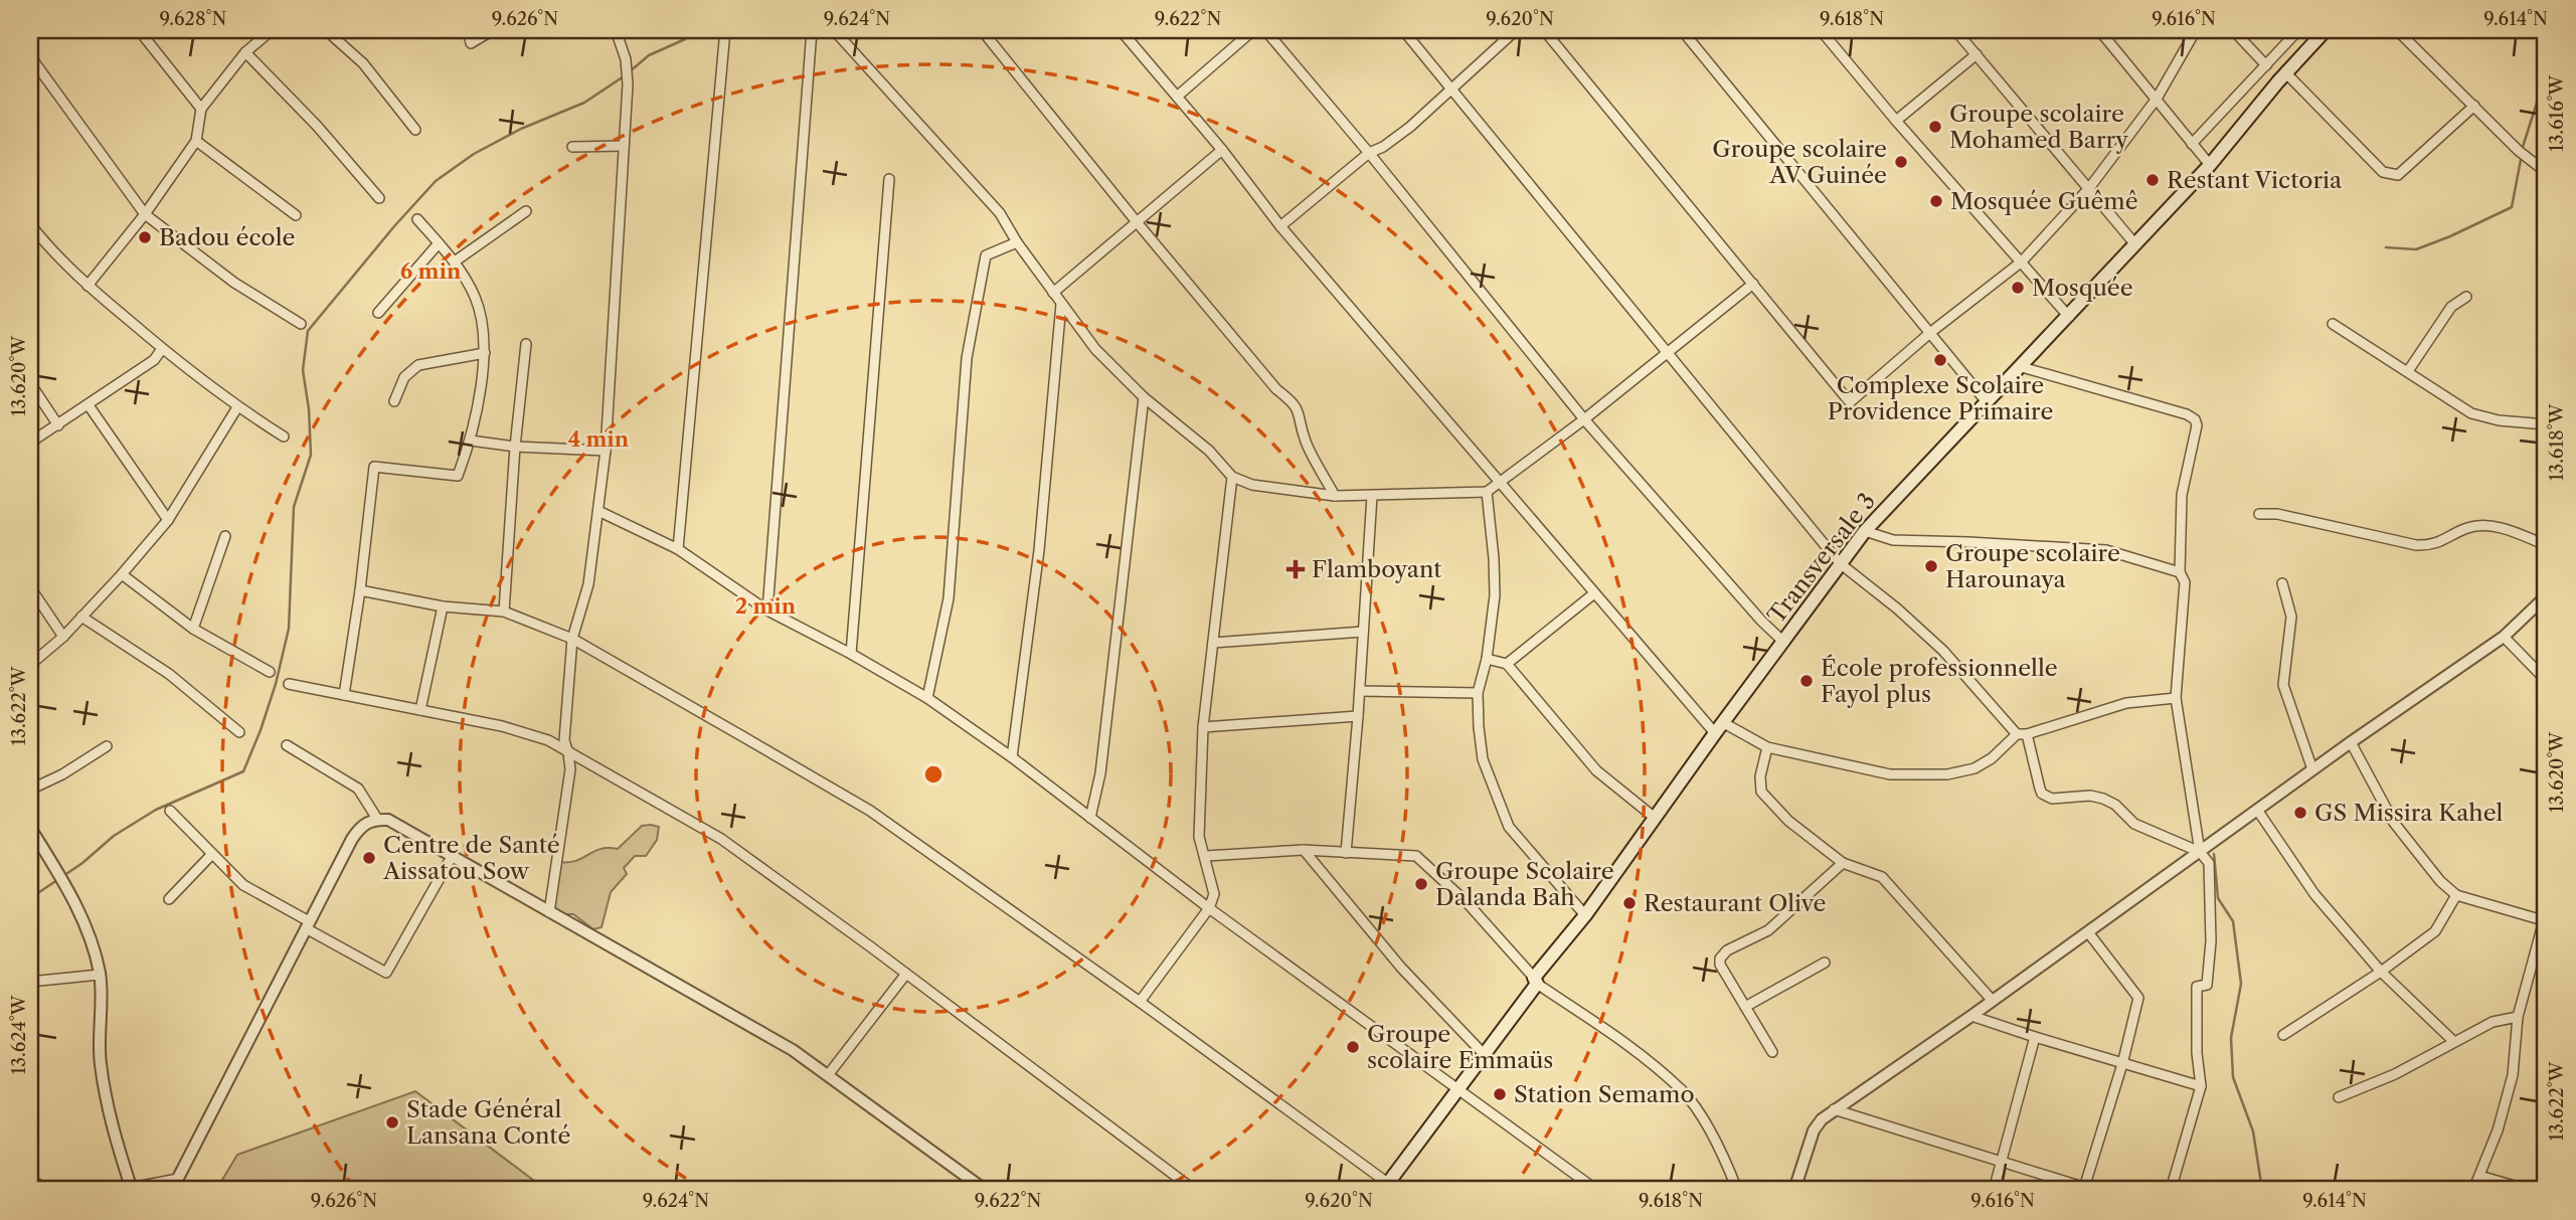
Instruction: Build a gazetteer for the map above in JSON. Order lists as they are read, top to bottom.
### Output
{
  "streets": {
    "main road": ["Transversale 3"]
  },
  "places": {
    "other": [
      "Groupe scolaire Mohamed Barry",
      "Groupe scolaire AV Guinée",
      "Restant Victoria",
      "Mosquée Guêmê",
      "Badou école",
      "Mosquée",
      "Complexe Scolaire Providence Primaire",
      "Groupe scolaire Harounaya",
      "École professionnelle Fayol plus",
      "GS Missira Kahel",
      "Centre de Santé Aissatou Sow",
      "Groupe Scolaire Dalanda Bah",
      "Restaurant Olive",
      "Groupe scolaire Emmaüs",
      "Station Semamo",
      "Stade Général Lansana Conté"
    ],
    "health": ["Flamboyant"]
  },
  "coordinates": [
    "9.628°N",
    "9.626°N",
    "9.624°N",
    "9.622°N",
    "9.620°N",
    "9.618°N",
    "9.616°N",
    "9.614°N",
    "13.616°W",
    "13.620°W",
    "13.618°W",
    "13.622°W",
    "13.624°W"
  ],
  "rings": ["6 min", "4 min", "2 min"]
}
